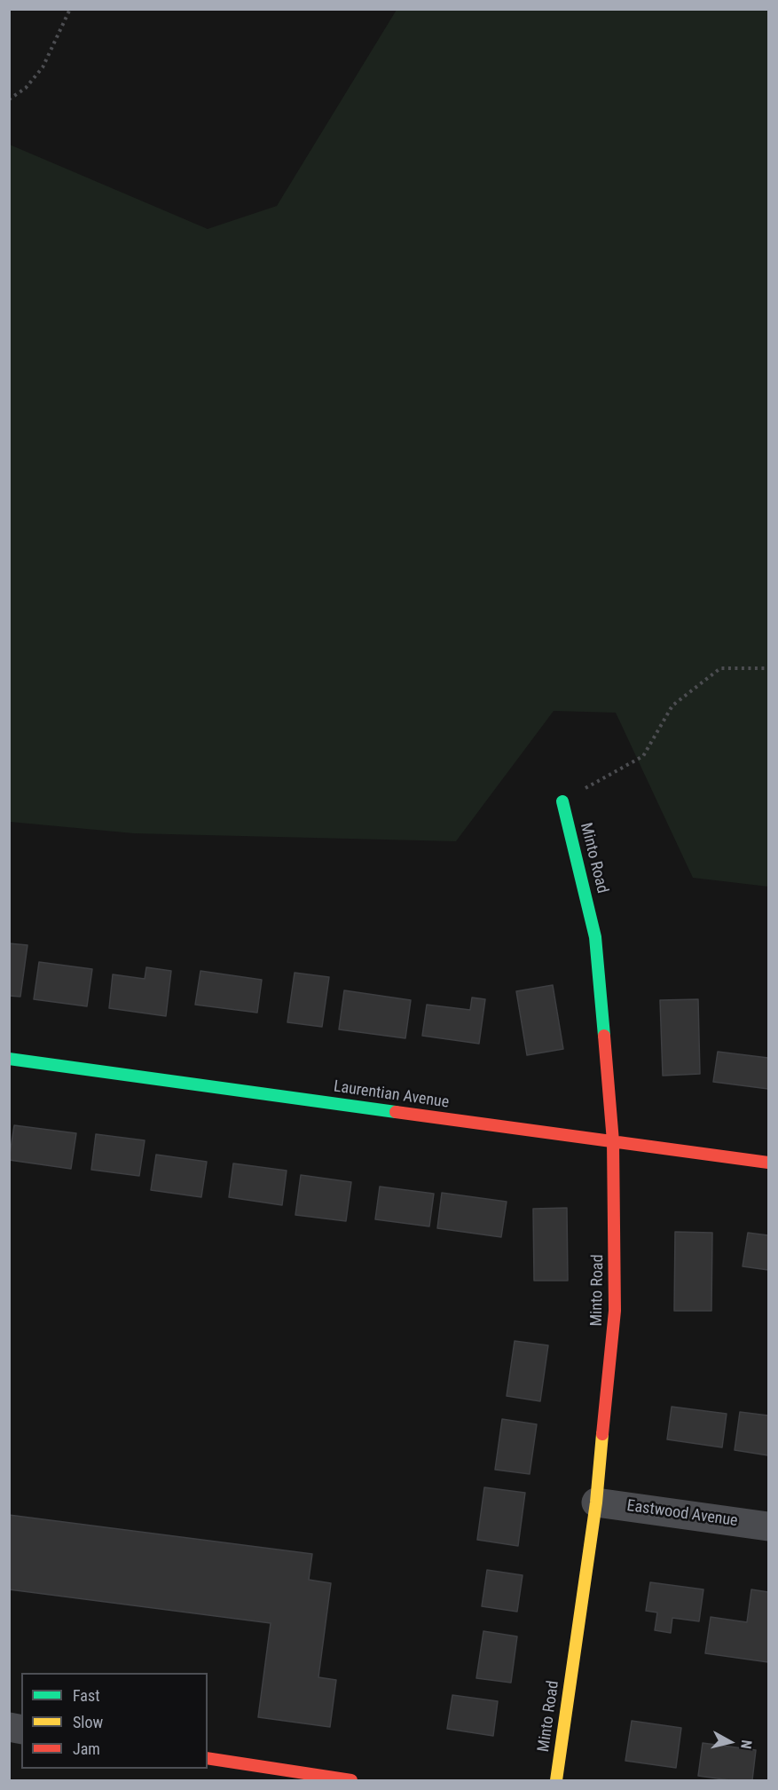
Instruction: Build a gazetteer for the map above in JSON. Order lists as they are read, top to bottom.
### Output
{
  "streets": {
    "street": ["Minto Road", "Laurentian Avenue", "Eastwood Avenue"]
  },
  "crossings": [
    ["Minto Road", "Laurentian Avenue"],
    ["Minto Road", "Eastwood Avenue"]
  ],
  "legend": ["Fast", "Slow", "Jam"],
  "north": "right"
}
